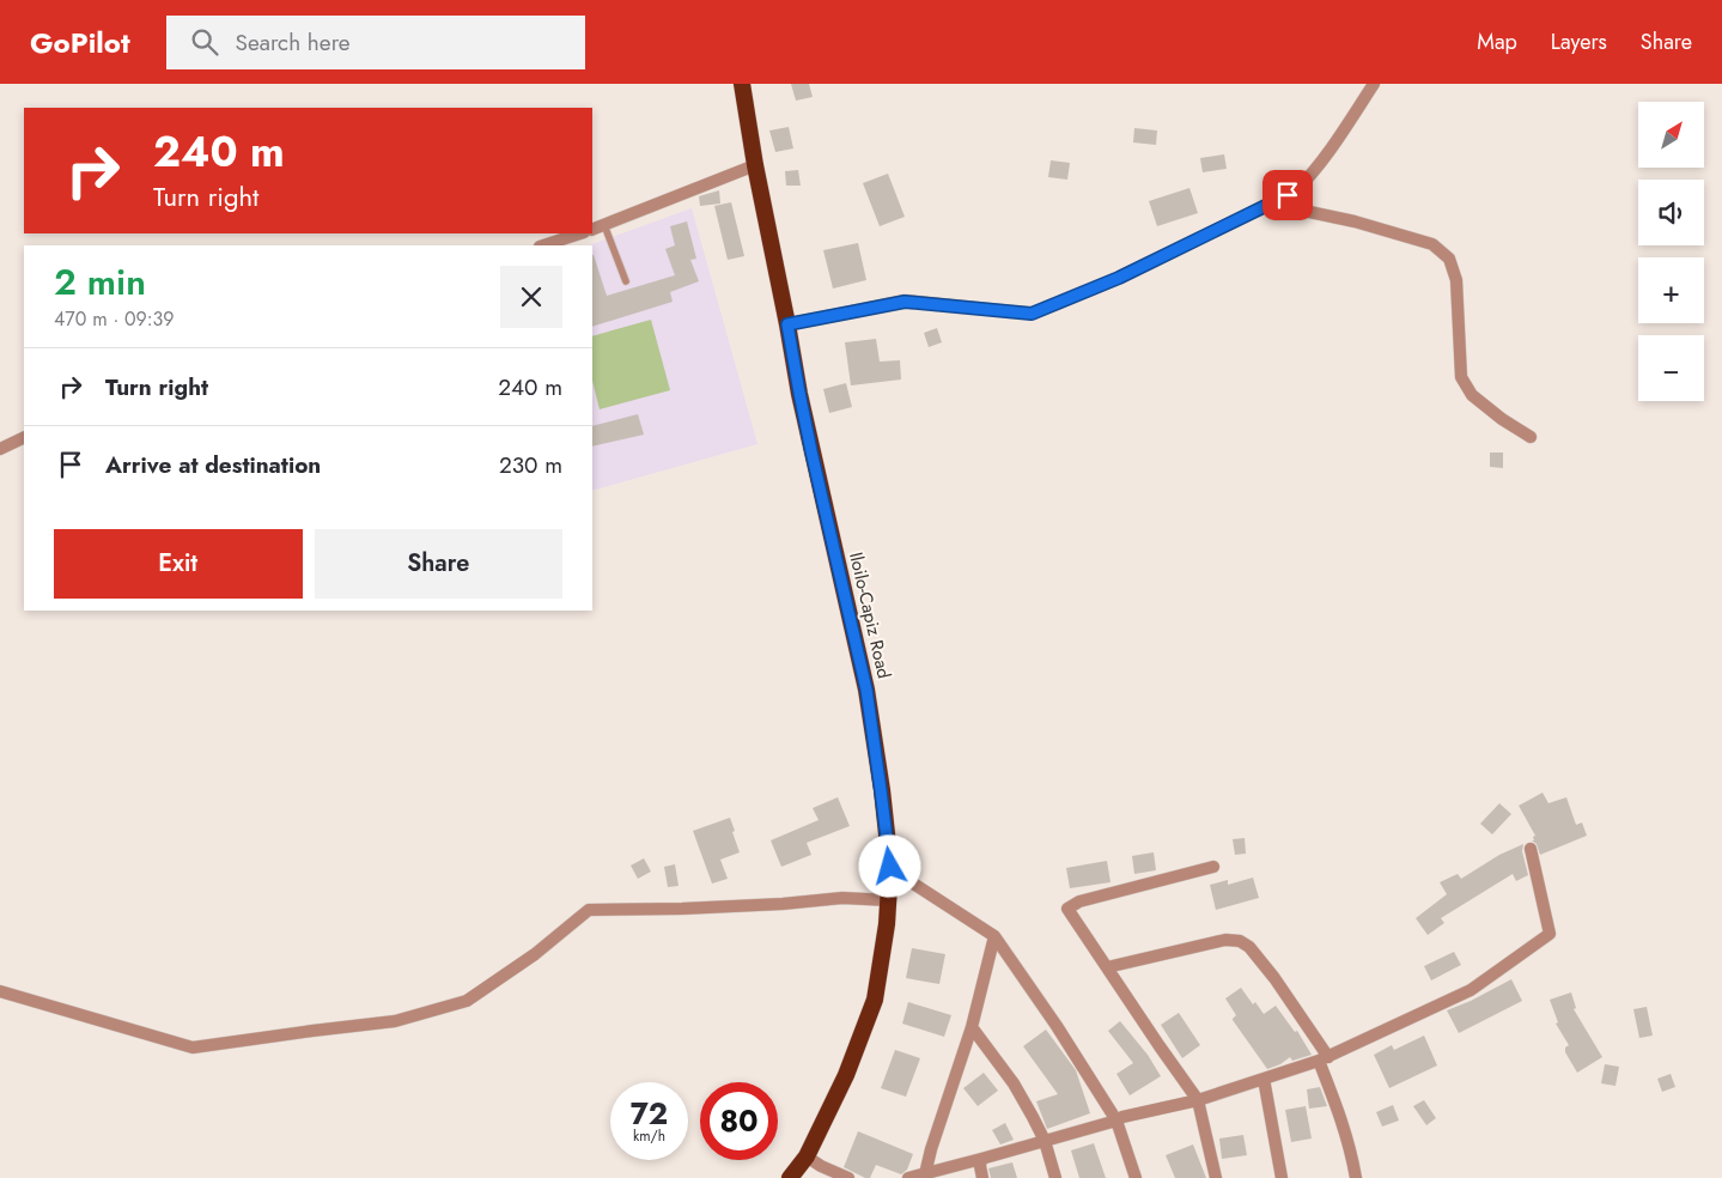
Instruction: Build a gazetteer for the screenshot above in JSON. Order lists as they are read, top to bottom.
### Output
{
  "streets": {
    "highway": ["Iloilo-Capiz Road"]
  },
  "north": "top right",
  "page": {
    "header": "GoPilot",
    "search": "Search here",
    "nav": ["Map", "Layers", "Share"],
    "map_buttons": ["+", "−"],
    "turn": ["240 m", "Turn right"],
    "heading": ["2 min", "470 m · 09:39"],
    "list": [
      {
        "name": "Turn right",
        "value": "240 m"
      },
      {
        "name": "Arrive at destination",
        "value": "230 m"
      }
    ],
    "buttons": ["Exit", "Share"],
    "speed": "72 km/h",
    "limit": "80"
  }
}
